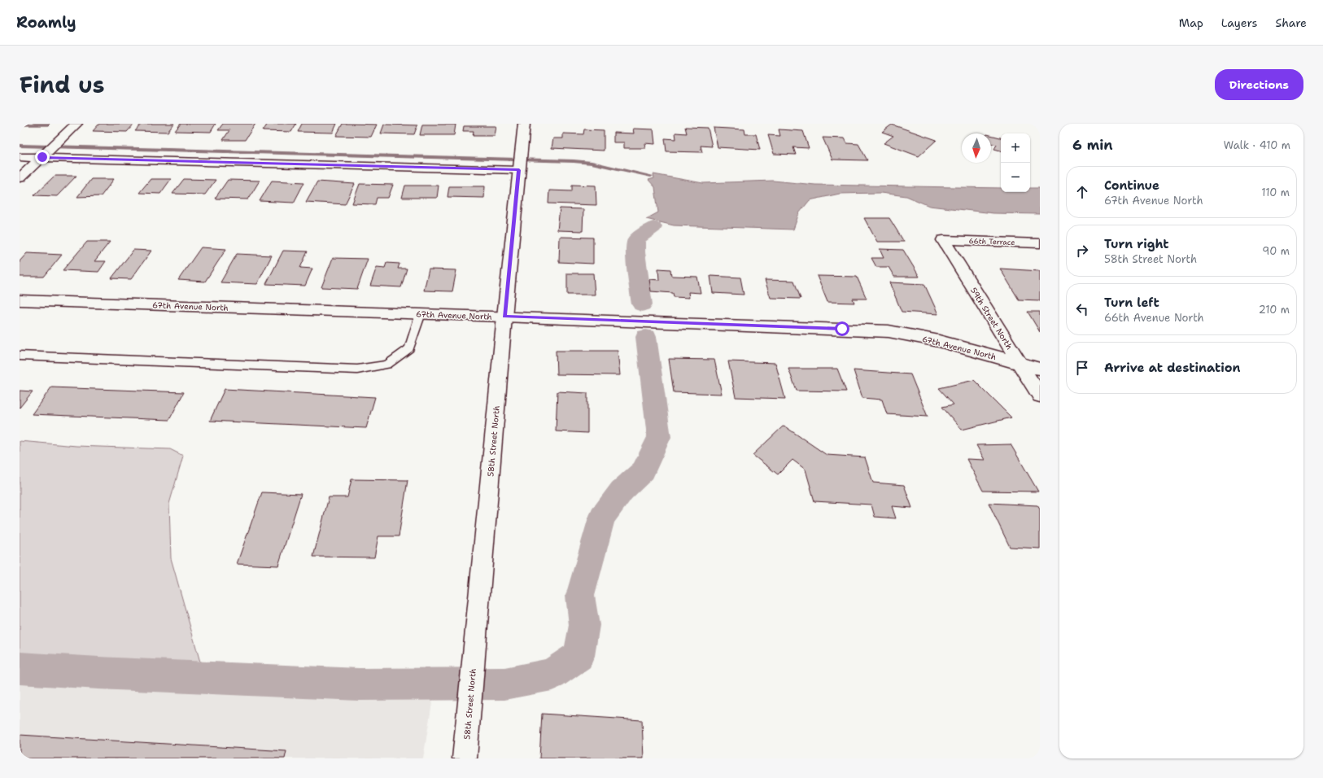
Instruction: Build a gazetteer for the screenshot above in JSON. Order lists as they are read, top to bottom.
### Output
{
  "streets": {
    "street": [
      "66th Terrace",
      "67th Avenue North",
      "59th Street North",
      "58th Street North"
    ]
  },
  "crossings": [
    ["66th Terrace", "59th Street North"],
    ["67th Avenue North", "59th Street North"],
    ["67th Avenue North", "58th Street North"]
  ],
  "north": "bottom",
  "page": {
    "header": "Roamly",
    "nav": ["Map", "Layers", "Share"],
    "title": "Find us",
    "buttons": "Directions",
    "heading": ["6 min", "Walk · 410 m"],
    "map_buttons": ["+", "−"],
    "list": [
      ["Continue", "67th Avenue North", "110 m"],
      ["Turn right", "58th Street North", "90 m"],
      ["Turn left", "66th Avenue North", "210 m"],
      "Arrive at destination"
    ]
  }
}
